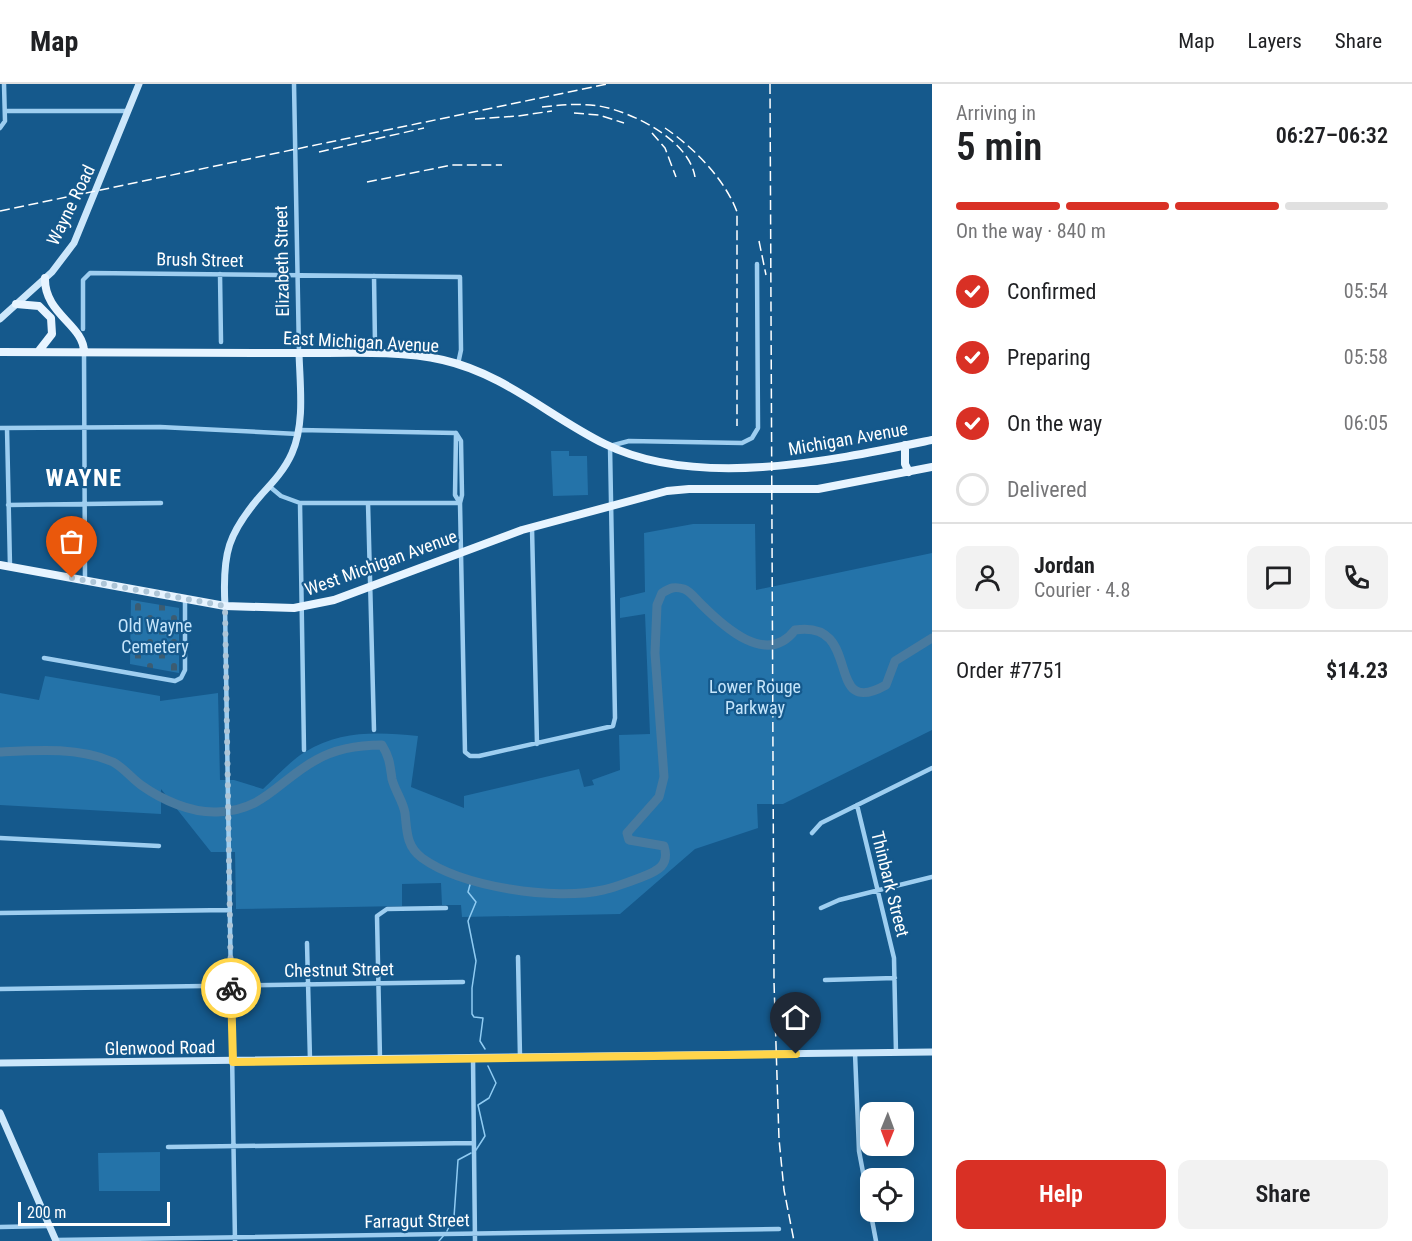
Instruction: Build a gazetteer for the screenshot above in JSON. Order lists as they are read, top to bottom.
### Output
{
  "streets": {
    "main road": ["East Michigan Avenue", "Michigan Avenue", "West Michigan Avenue"],
    "street": [
      "Wayne Road",
      "Brush Street",
      "Elizabeth Street",
      "Thinbark Street",
      "Chestnut Street",
      "Glenwood Road",
      "Farragut Street"
    ]
  },
  "crossings": [
    ["Brush Street", "Elizabeth Street"],
    ["Brush Street", "East Michigan Avenue"],
    ["Elizabeth Street", "East Michigan Avenue"],
    ["Elizabeth Street", "West Michigan Avenue"],
    ["Elizabeth Street", "Chestnut Street"],
    ["Elizabeth Street", "Glenwood Road"],
    ["Elizabeth Street", "Farragut Street"],
    ["East Michigan Avenue", "Michigan Avenue"],
    ["Thinbark Street", "Glenwood Road"]
  ],
  "districts": ["WAYNE"],
  "parks": ["Old Wayne Cemetery", "Lower Rouge Parkway"],
  "scale_bar": "200 m",
  "north": "bottom",
  "page": {
    "header": "Map",
    "nav": ["Map", "Layers", "Share"],
    "heading": ["5 min", "Arriving in", "06:27–06:32"],
    "panel": [
      "Jordan",
      "Courier · 4.8",
      "Order #7751",
      "$14.23"
    ],
    "bar": "On the way · 840 m",
    "list": [
      ["Confirmed", "05:54"],
      ["Preparing", "05:58"],
      ["On the way", "06:05"],
      "Delivered"
    ],
    "buttons": ["Help", "Share"],
    "scale": "200 m"
  }
}
